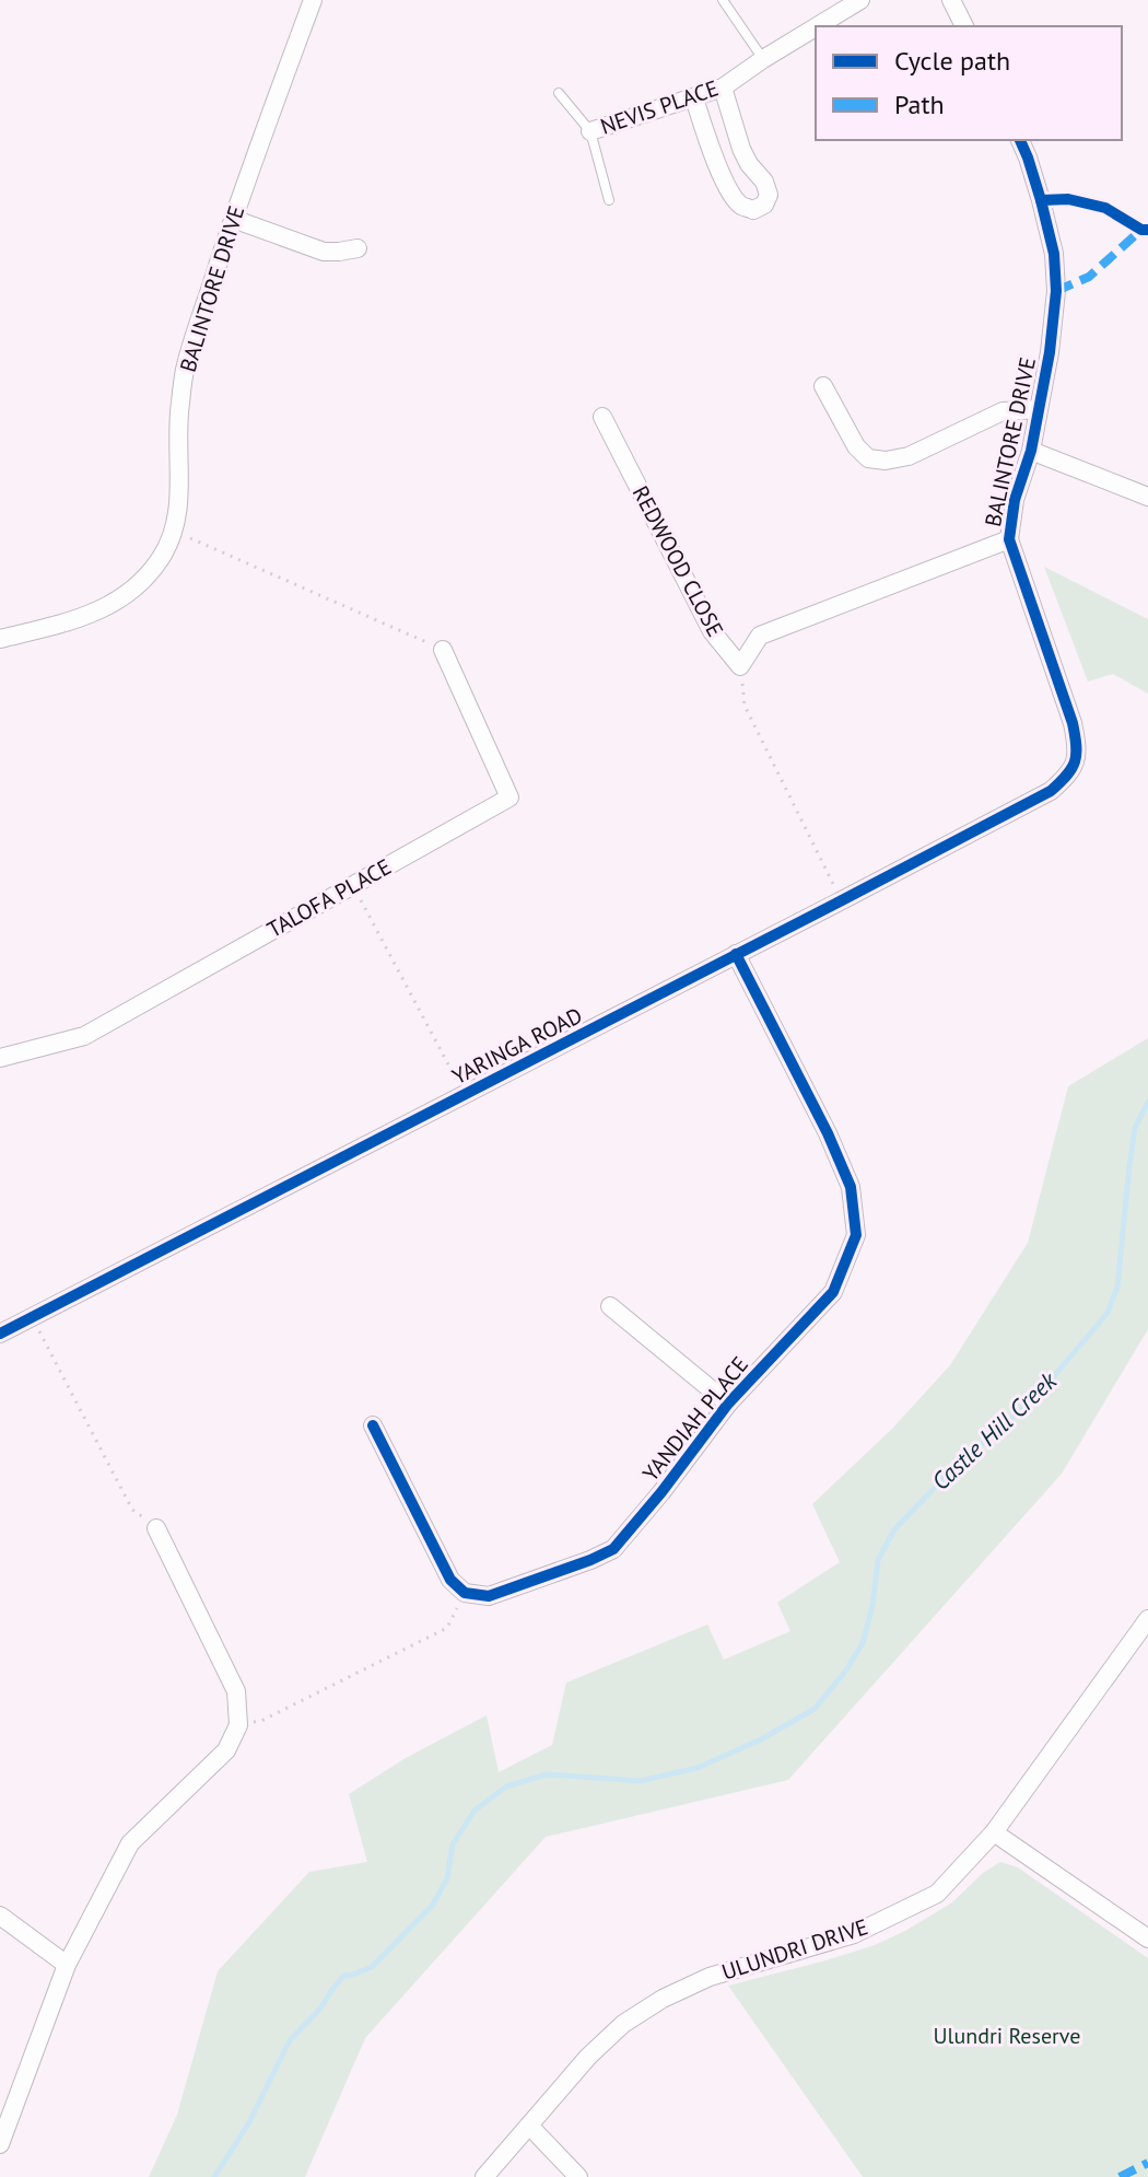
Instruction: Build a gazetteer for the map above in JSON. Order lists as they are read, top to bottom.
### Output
{
  "streets": {
    "street": [
      "NEVIS PLACE",
      "BALINTORE DRIVE",
      "REDWOOD CLOSE",
      "TALOFA PLACE",
      "YARINGA ROAD",
      "YANDIAH PLACE",
      "ULUNDRI DRIVE"
    ]
  },
  "crossings": [
    ["BALINTORE DRIVE", "REDWOOD CLOSE"],
    ["BALINTORE DRIVE", "YARINGA ROAD"],
    ["YARINGA ROAD", "YANDIAH PLACE"]
  ],
  "water": ["Castle Hill Creek"],
  "parks": ["Ulundri Reserve"],
  "legend": ["Cycle path", "Path"]
}
